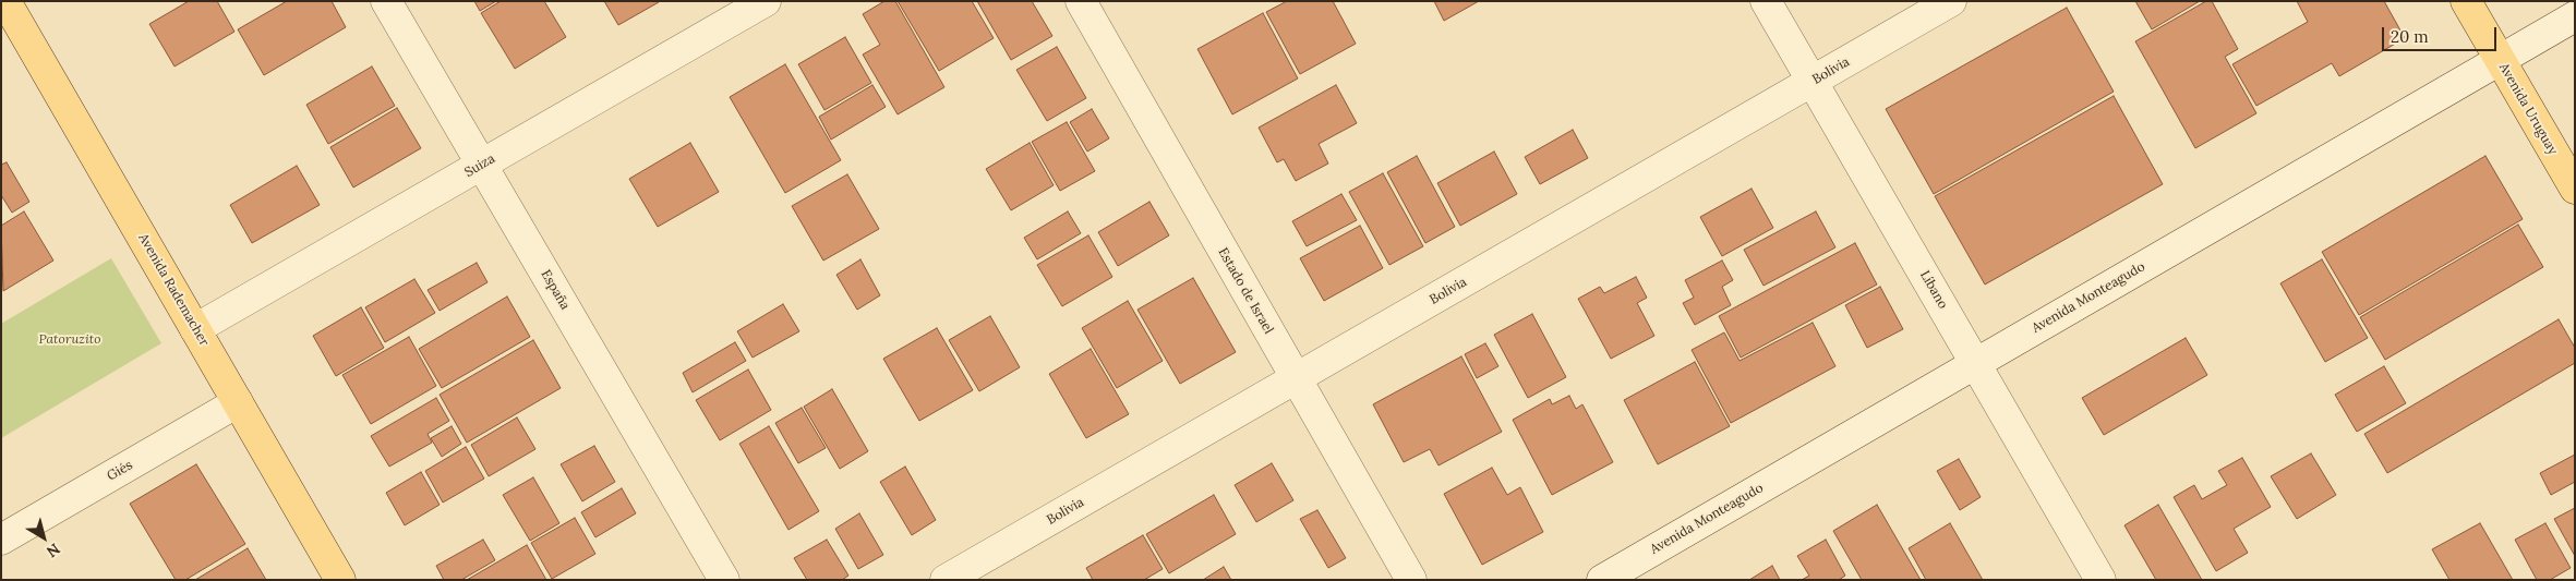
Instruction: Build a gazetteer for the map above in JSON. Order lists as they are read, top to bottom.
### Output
{
  "streets": {
    "main road": ["Avenida Uruguay", "Avenida Rademacher"],
    "street": [
      "Bolivia",
      "Suiza",
      "España",
      "Líbano",
      "Estado de Israel",
      "Avenida Monteagudo",
      "Giés"
    ]
  },
  "crossings": [
    ["Bolivia", "Líbano"],
    ["Bolivia", "Estado de Israel"],
    ["Avenida Uruguay", "Avenida Monteagudo"],
    ["Suiza", "Avenida Rademacher"],
    ["Suiza", "España"],
    ["Avenida Rademacher", "Giés"],
    ["Líbano", "Avenida Monteagudo"]
  ],
  "parks": ["Patoruzito"],
  "scale_bar": "20 m",
  "north": "bottom right"
}
